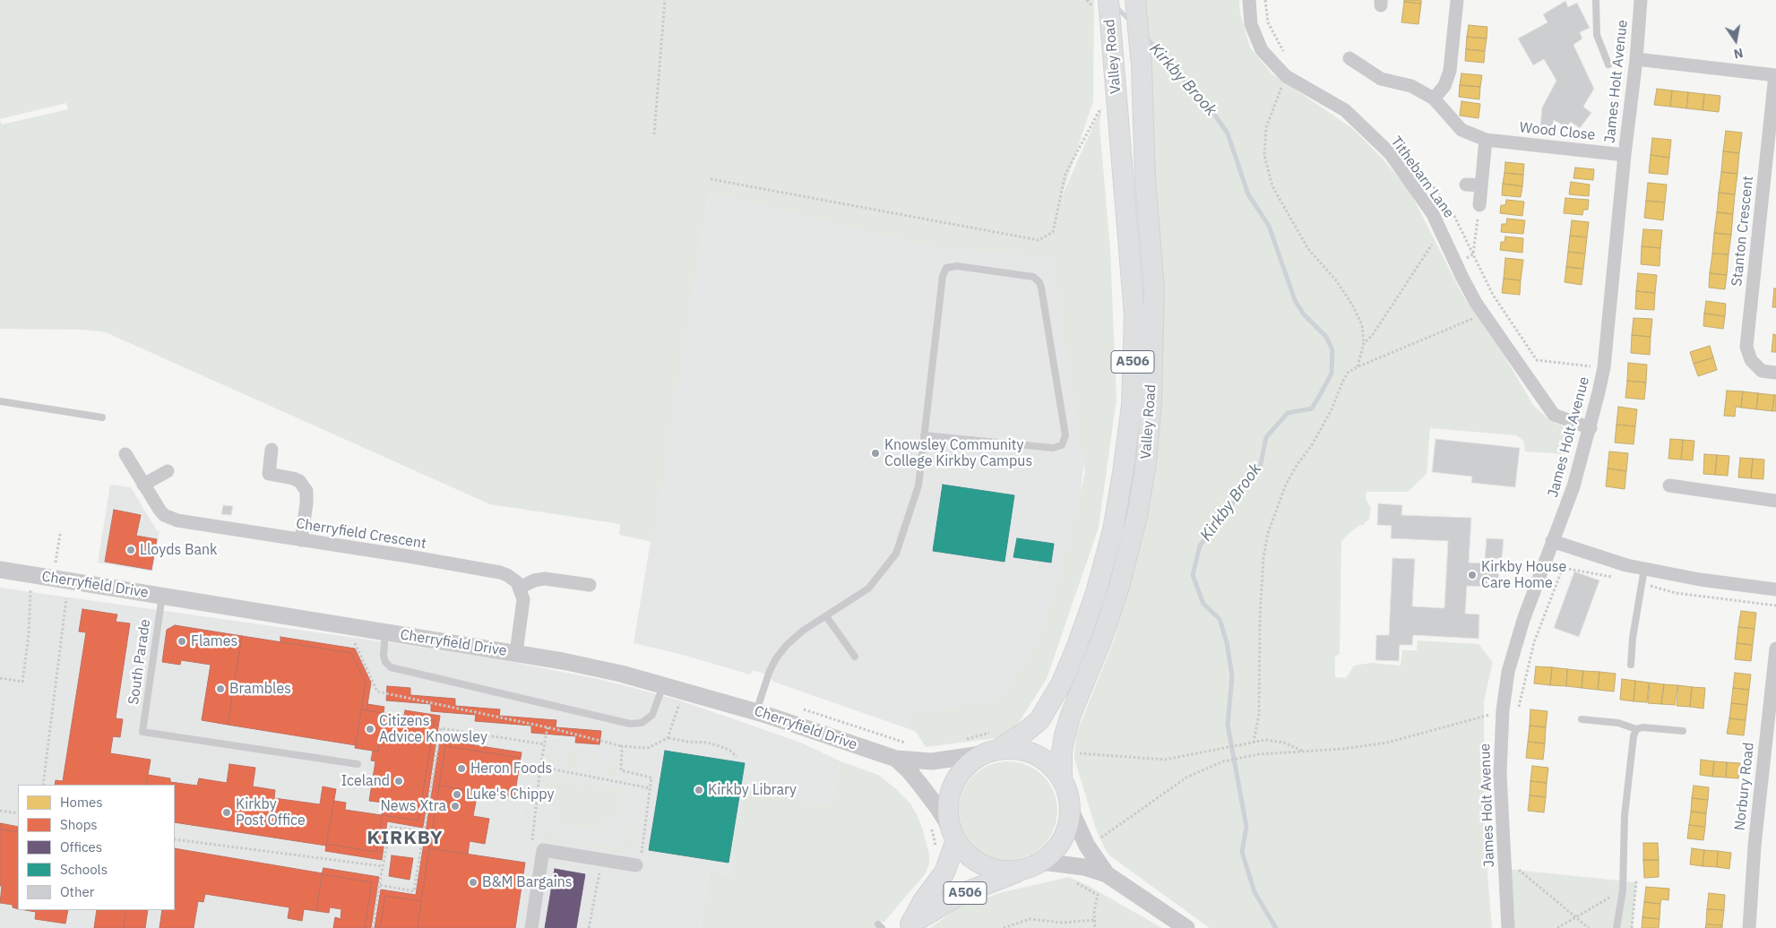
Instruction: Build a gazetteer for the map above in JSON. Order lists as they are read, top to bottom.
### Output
{
  "streets": {
    "main road": ["Valley Road", "A506"],
    "street": [
      "James Holt Avenue",
      "Wood Close",
      "Tithebarn Lane",
      "Stanton Crescent",
      "Cherryfield Crescent",
      "Cherryfield Drive",
      "Norbury Road"
    ],
    "lane": ["South Parade"]
  },
  "crossings": [
    ["Valley Road", "A506"],
    ["Valley Road", "Cherryfield Drive"],
    ["James Holt Avenue", "Wood Close"],
    ["James Holt Avenue", "Tithebarn Lane"],
    ["A506", "Cherryfield Drive"],
    ["Cherryfield Drive", "South Parade"]
  ],
  "districts": ["KIRKBY"],
  "water": ["Kirkby Brook"],
  "places": [
    "Knowsley Community College Kirkby Campus",
    "Lloyds Bank",
    "Kirkby House Care Home",
    "Flames",
    "Brambles",
    "Citizens Advice Knowsley",
    "Heron Foods",
    "Iceland",
    "Kirkby Library",
    "Luke's Chippy",
    "News Xtra",
    "Kirkby Post Office",
    "B&M Bargains"
  ],
  "legend": [
    "Homes",
    "Shops",
    "Offices",
    "Schools",
    "Other"
  ],
  "north": "bottom"
}
